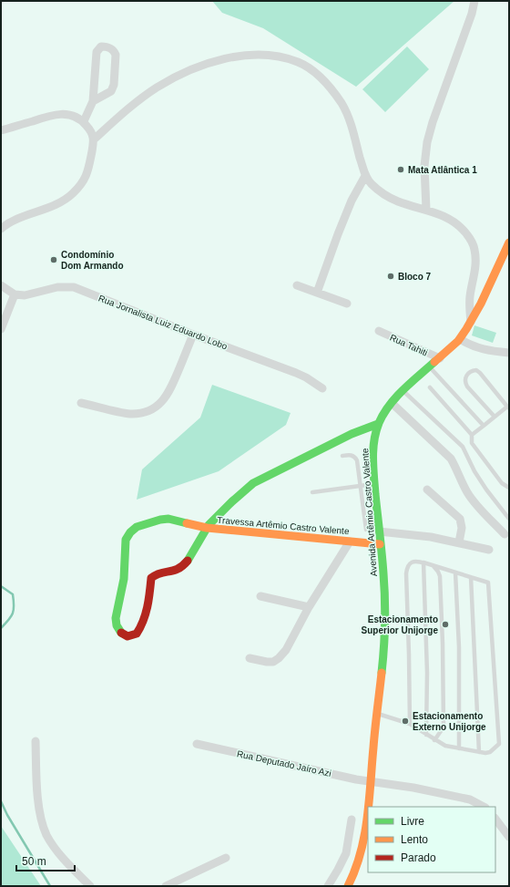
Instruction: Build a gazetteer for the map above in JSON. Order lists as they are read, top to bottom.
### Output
{
  "streets": {
    "street": [
      "Rua Jornalista Luiz Eduardo Lobo",
      "Rua Tahiti",
      "Avenida Artêmio Castro Valente",
      "Travessa Artêmio Castro Valente",
      "Rua Deputado Jaíro Azi"
    ]
  },
  "crossings": [
    ["Rua Tahiti", "Avenida Artêmio Castro Valente"],
    ["Avenida Artêmio Castro Valente", "Travessa Artêmio Castro Valente"],
    ["Avenida Artêmio Castro Valente", "Rua Deputado Jaíro Azi"]
  ],
  "places": [
    "Mata Atlântica 1",
    "Condomínio Dom Armando",
    "Bloco 7",
    "Estacionamento Superior Unijorge",
    "Estacionamento Externo Unijorge"
  ],
  "legend": ["Livre", "Lento", "Parado"],
  "scale_bar": "50 m"
}
